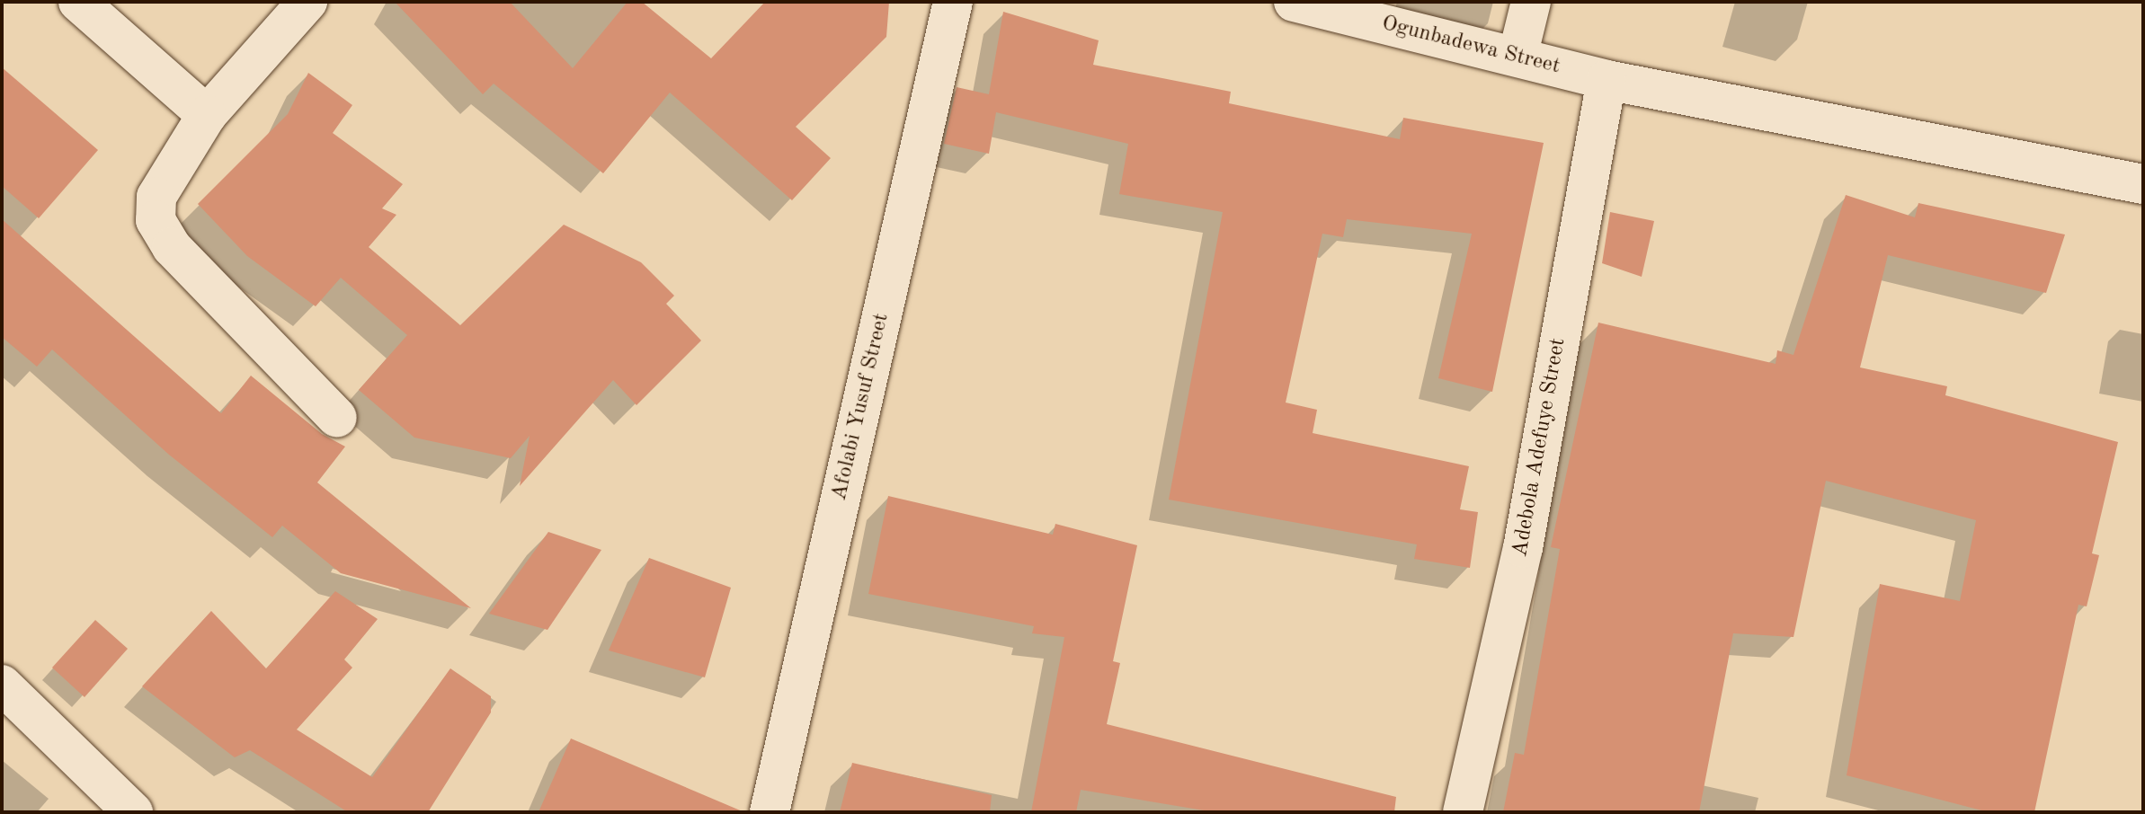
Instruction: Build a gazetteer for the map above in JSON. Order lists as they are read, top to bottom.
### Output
{
  "streets": {
    "street": ["Ogunbadewa Street", "Afolabi Yusuf Street", "Adebola Adefuye Street"]
  },
  "crossings": [
    ["Ogunbadewa Street", "Adebola Adefuye Street"]
  ]
}
